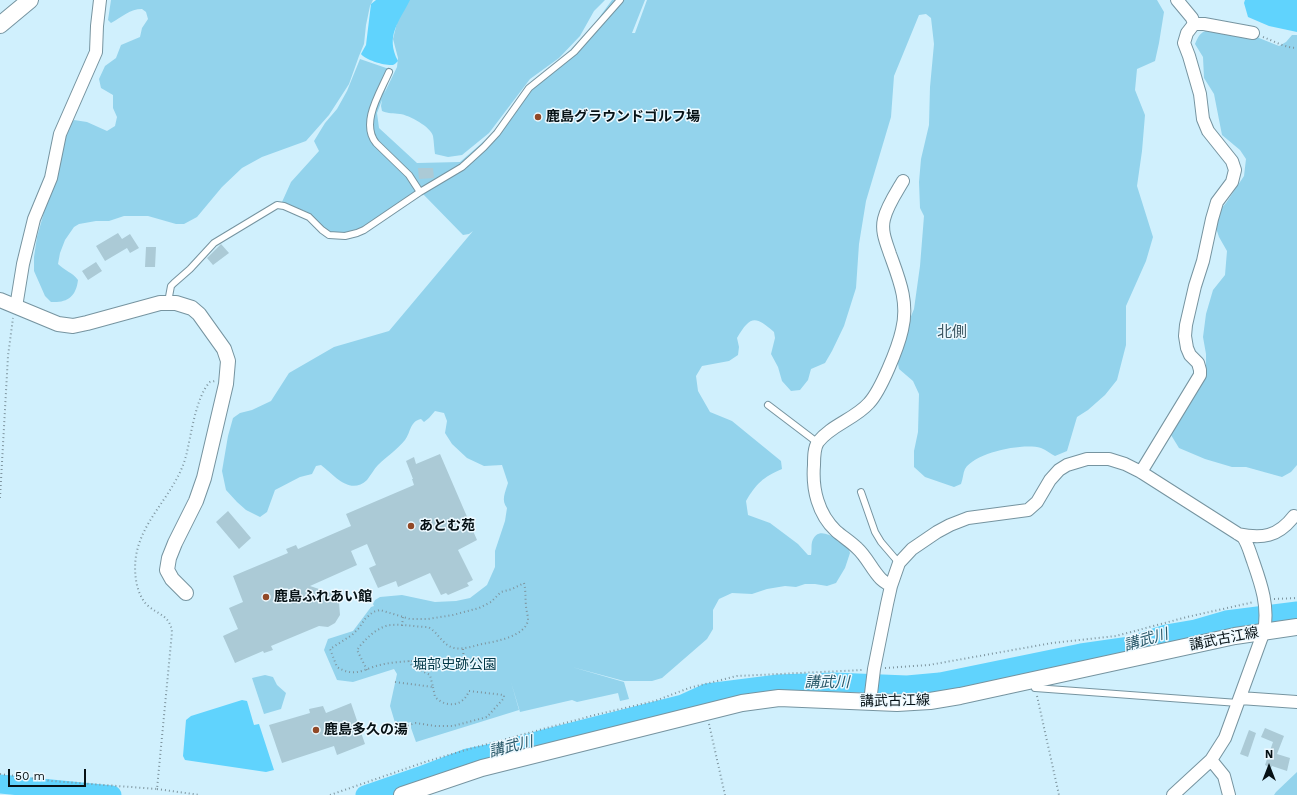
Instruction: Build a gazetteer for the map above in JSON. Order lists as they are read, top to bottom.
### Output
{
  "streets": {
    "main road": ["講武古江線"]
  },
  "districts": ["北側"],
  "water": ["講武川"],
  "parks": ["堀部史跡公園"],
  "places": [
    "鹿島グラウンドゴルフ場",
    "あとむ苑",
    "鹿島ふれあい館",
    "鹿島多久の湯"
  ],
  "scale_bar": "50 m",
  "north": "top"
}
